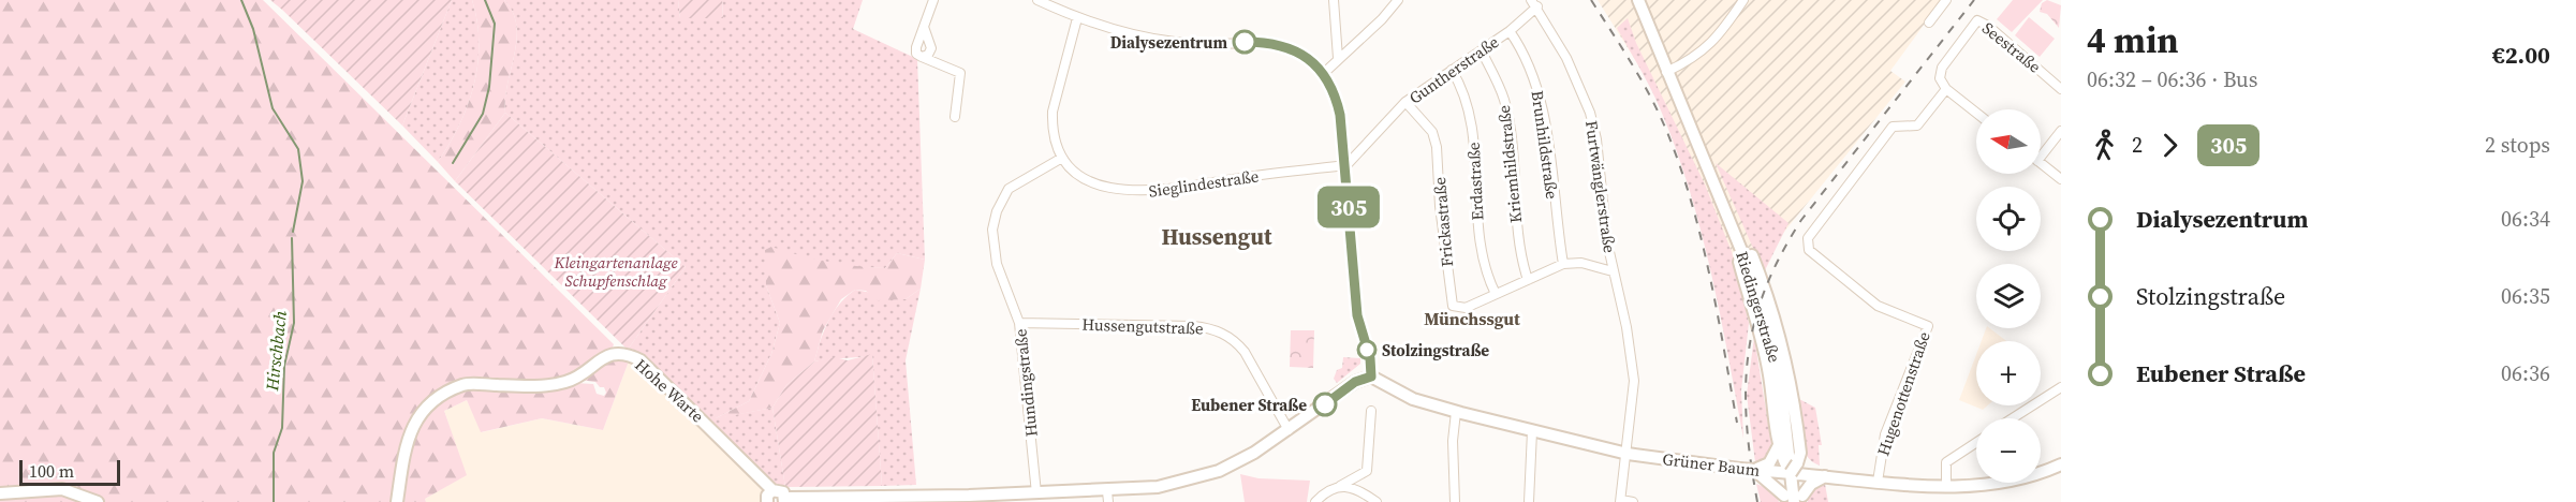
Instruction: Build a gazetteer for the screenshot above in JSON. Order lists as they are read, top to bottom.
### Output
{
  "streets": {
    "street": [
      "Seestraße",
      "Guntherstraße",
      "Brunhildstraße",
      "Kriemhildstraße",
      "Erdastraße",
      "Sieglindestraße",
      "Furtwänglerstraße",
      "Frickastraße",
      "Riedingerstraße",
      "Hussengutstraße",
      "Hundingstraße",
      "Hohe Warte",
      "Hugenottenstraße",
      "Grüner Baum"
    ]
  },
  "crossings": [
    ["Seestraße", "Hugenottenstraße"],
    ["Guntherstraße", "Brunhildstraße"],
    ["Guntherstraße", "Kriemhildstraße"],
    ["Guntherstraße", "Erdastraße"],
    ["Guntherstraße", "Sieglindestraße"],
    ["Guntherstraße", "Furtwänglerstraße"],
    ["Guntherstraße", "Frickastraße"],
    ["Brunhildstraße", "Furtwänglerstraße"],
    ["Kriemhildstraße", "Furtwänglerstraße"],
    ["Erdastraße", "Furtwänglerstraße"],
    ["Erdastraße", "Frickastraße"],
    ["Sieglindestraße", "Hundingstraße"],
    ["Furtwänglerstraße", "Frickastraße"],
    ["Furtwänglerstraße", "Grüner Baum"],
    ["Riedingerstraße", "Grüner Baum"],
    ["Hussengutstraße", "Hundingstraße"],
    ["Hugenottenstraße", "Grüner Baum"]
  ],
  "districts": ["Hussengut", "Münchssgut"],
  "water": ["Hirschbach"],
  "parks": ["Kleingartenanlage Schupfenschlag"],
  "places": ["Dialysezentrum", "Stolzingstraße", "Eubener Straße"],
  "lines": ["bus line 305"],
  "scale_bar": "100 m",
  "north": "left",
  "page": {
    "on_map": "305",
    "heading": ["4 min", "06:32 – 06:36 · Bus", "€2.00"],
    "map_buttons": ["+", "−"],
    "legs": ["2", "305", "2 stops"],
    "list": [
      {
        "name": "Dialysezentrum",
        "value": "06:34"
      },
      {
        "name": "Stolzingstraße",
        "value": "06:35"
      },
      {
        "name": "Eubener Straße",
        "value": "06:36"
      }
    ],
    "scale": "100 m"
  }
}
